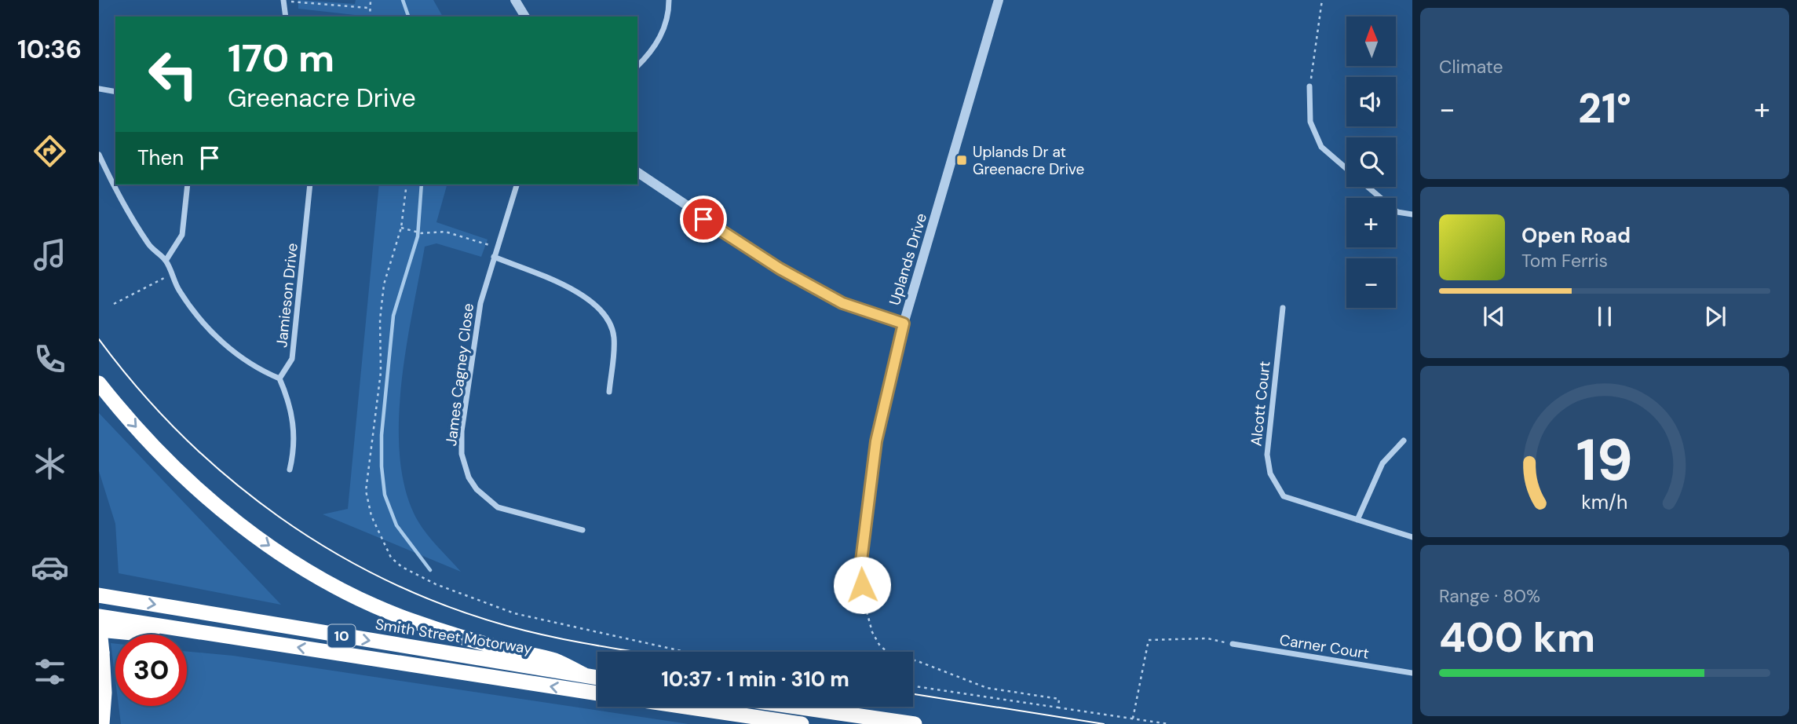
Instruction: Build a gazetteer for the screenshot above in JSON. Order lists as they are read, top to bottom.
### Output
{
  "streets": {
    "highway": ["10", "Smith Street Motorway"],
    "street": [
      "Uplands Drive",
      "Jamieson Drive",
      "James Cagney Close",
      "Alcott Court",
      "Carner Court"
    ]
  },
  "places": {
    "transit": ["Uplands Dr at Greenacre Drive"]
  },
  "north": "top",
  "page": {
    "tabs": "10:36",
    "tile": [
      "Climate",
      ["Range · 80%", "400 km"]
    ],
    "map_buttons": ["+", "−"],
    "turn": ["170 m", "Greenacre Drive"],
    "heat": ["−", "21°", "+"],
    "then": "Then",
    "song": ["Open Road", "Tom Ferris"],
    "limit": "30",
    "trip": "10:37 · 1 min · 310 m",
    "gauge": ["19", "km/h"]
  }
}
